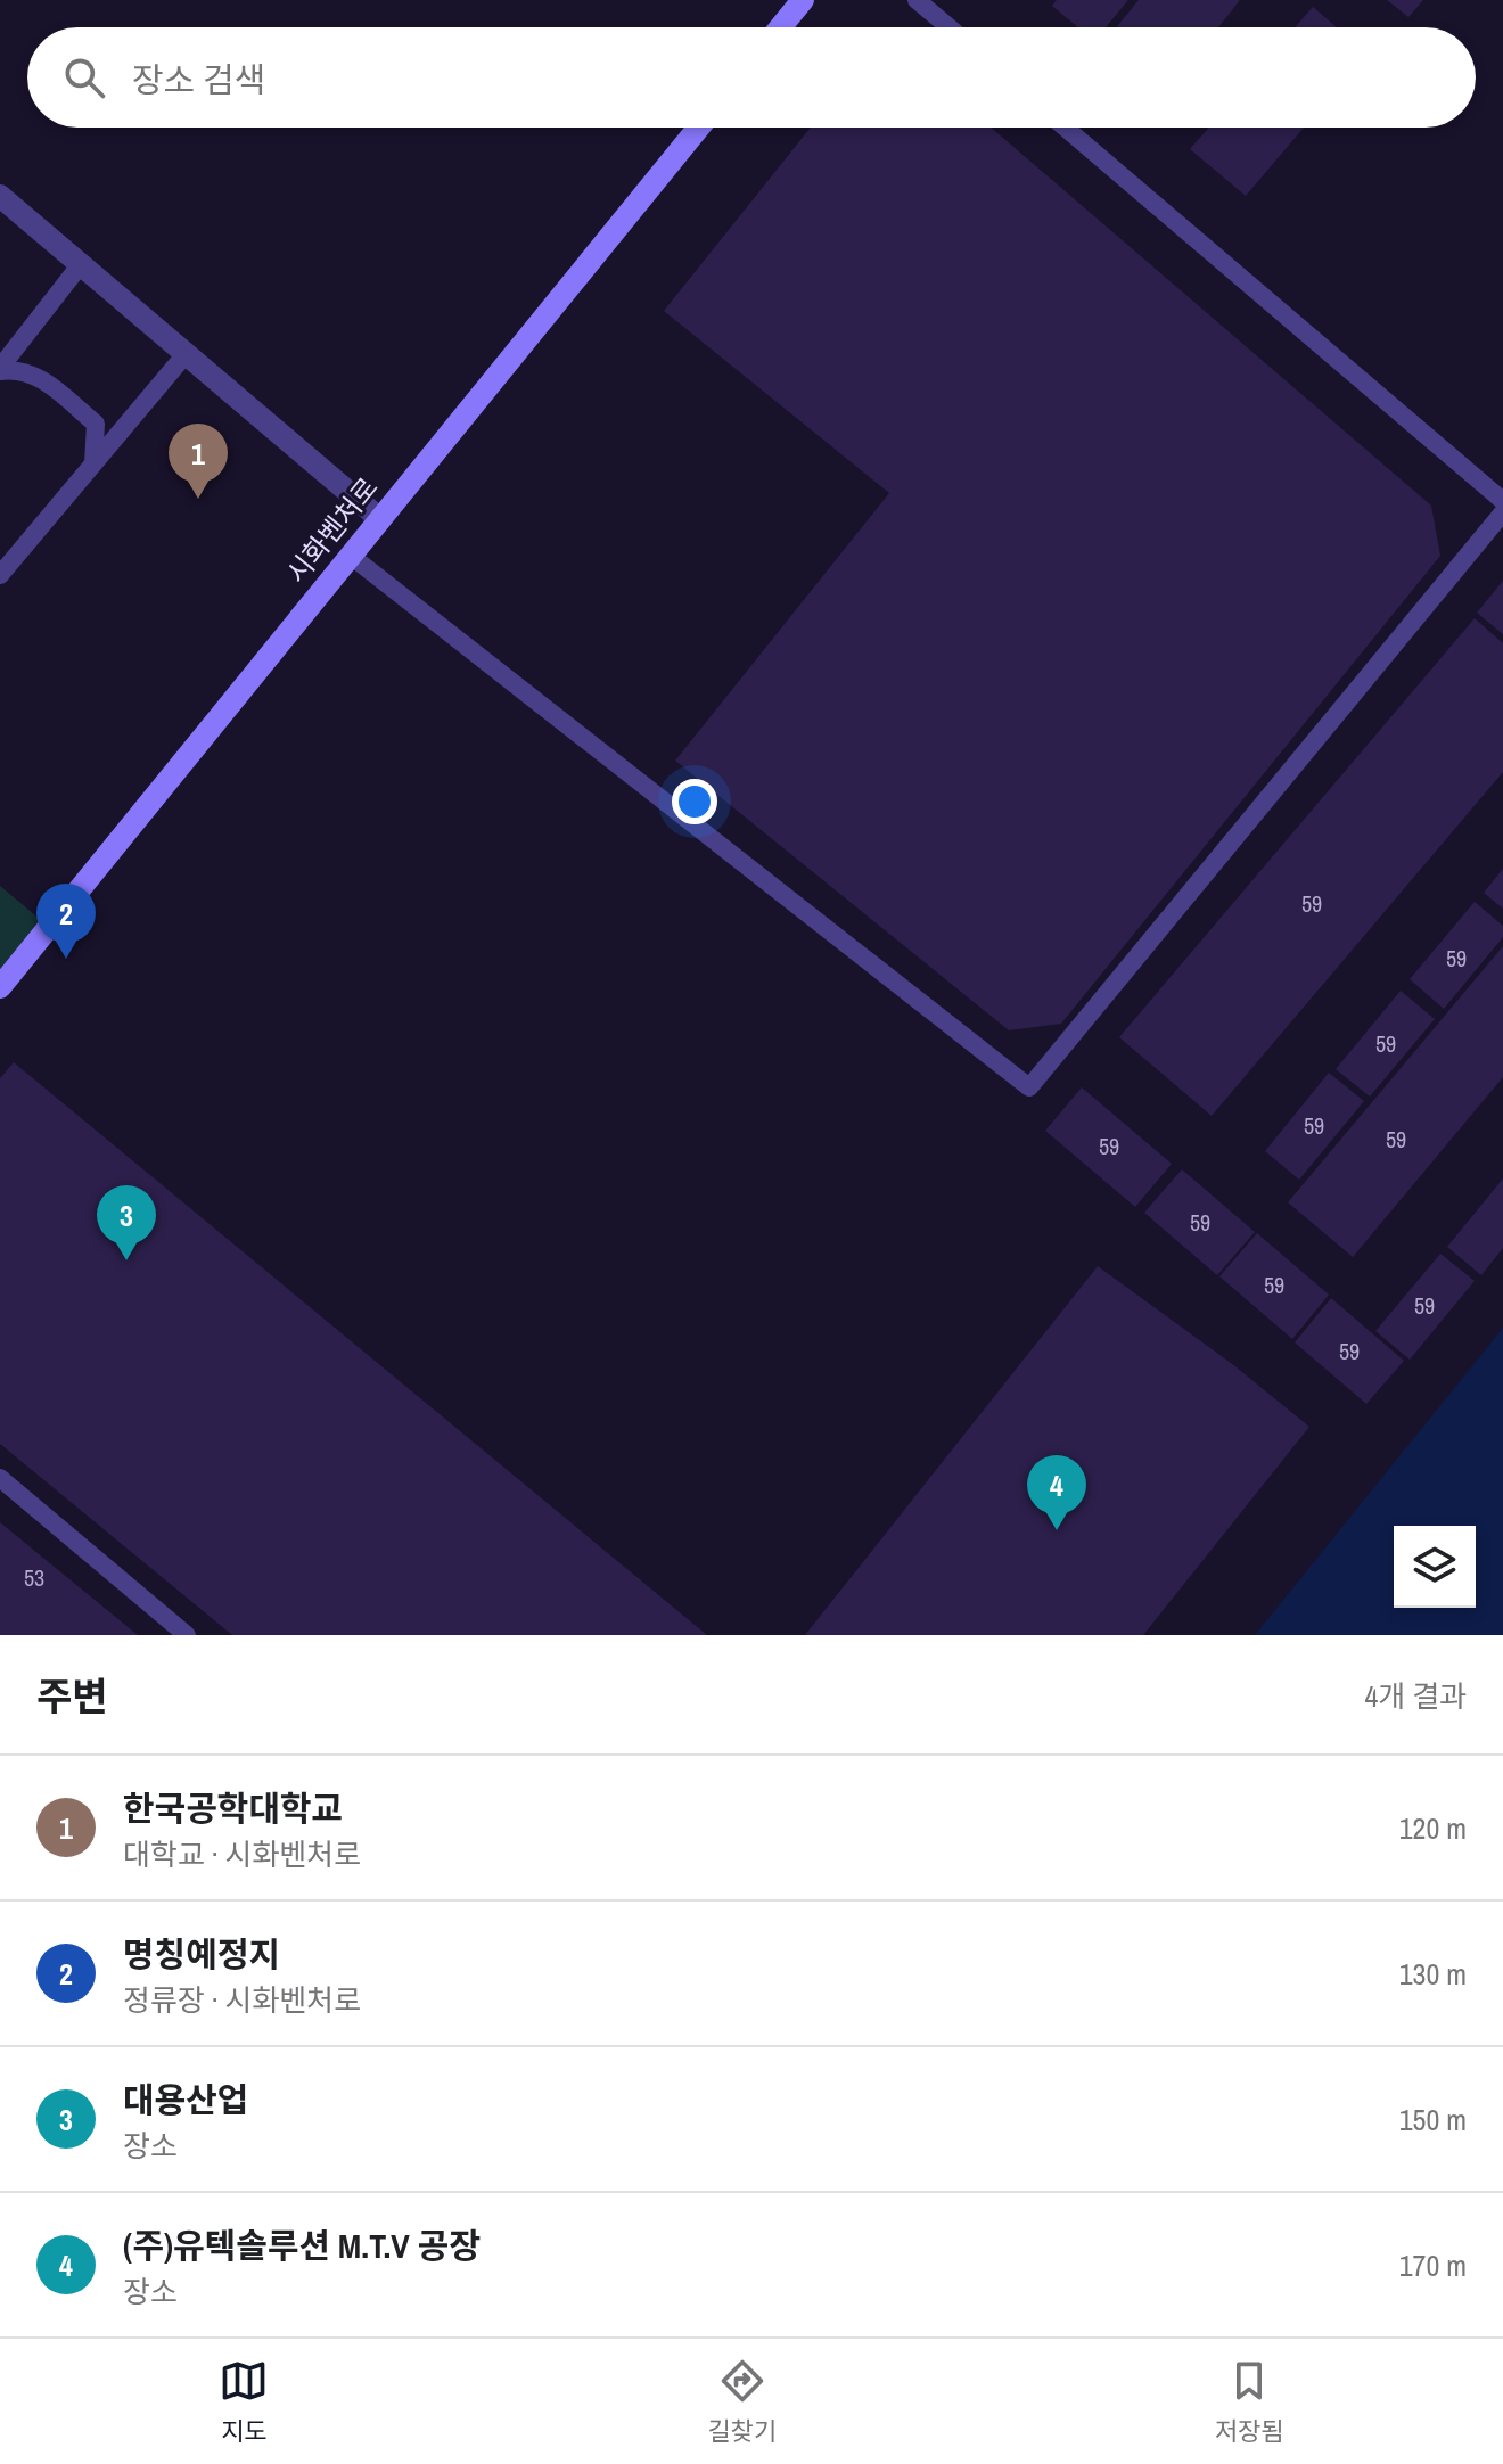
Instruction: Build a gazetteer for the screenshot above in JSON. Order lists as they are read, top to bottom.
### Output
{
  "streets": {
    "street": ["시화벤처로"]
  },
  "house_numbers": [
    "59",
    "59",
    "59",
    "59",
    "59",
    "59",
    "59",
    "59",
    "59",
    "59",
    "53"
  ],
  "page": {
    "search": "장소 검색",
    "pins": [
      "1",
      "2",
      "3",
      "4"
    ],
    "heading": ["주변", "4개 결과"],
    "list": [
      {
        "mark": "1",
        "name": "한국공학대학교",
        "note": "대학교 · 시화벤처로",
        "value": "120 m"
      },
      {
        "mark": "2",
        "name": "명칭예정지",
        "note": "정류장 · 시화벤처로",
        "value": "130 m"
      },
      {
        "mark": "3",
        "name": "대용산업",
        "note": "장소",
        "value": "150 m"
      },
      {
        "mark": "4",
        "name": "(주)유텍솔루션 M.T.V 공장",
        "note": "장소",
        "value": "170 m"
      }
    ],
    "nav": ["지도", "길찾기", "저장됨"]
  }
}
